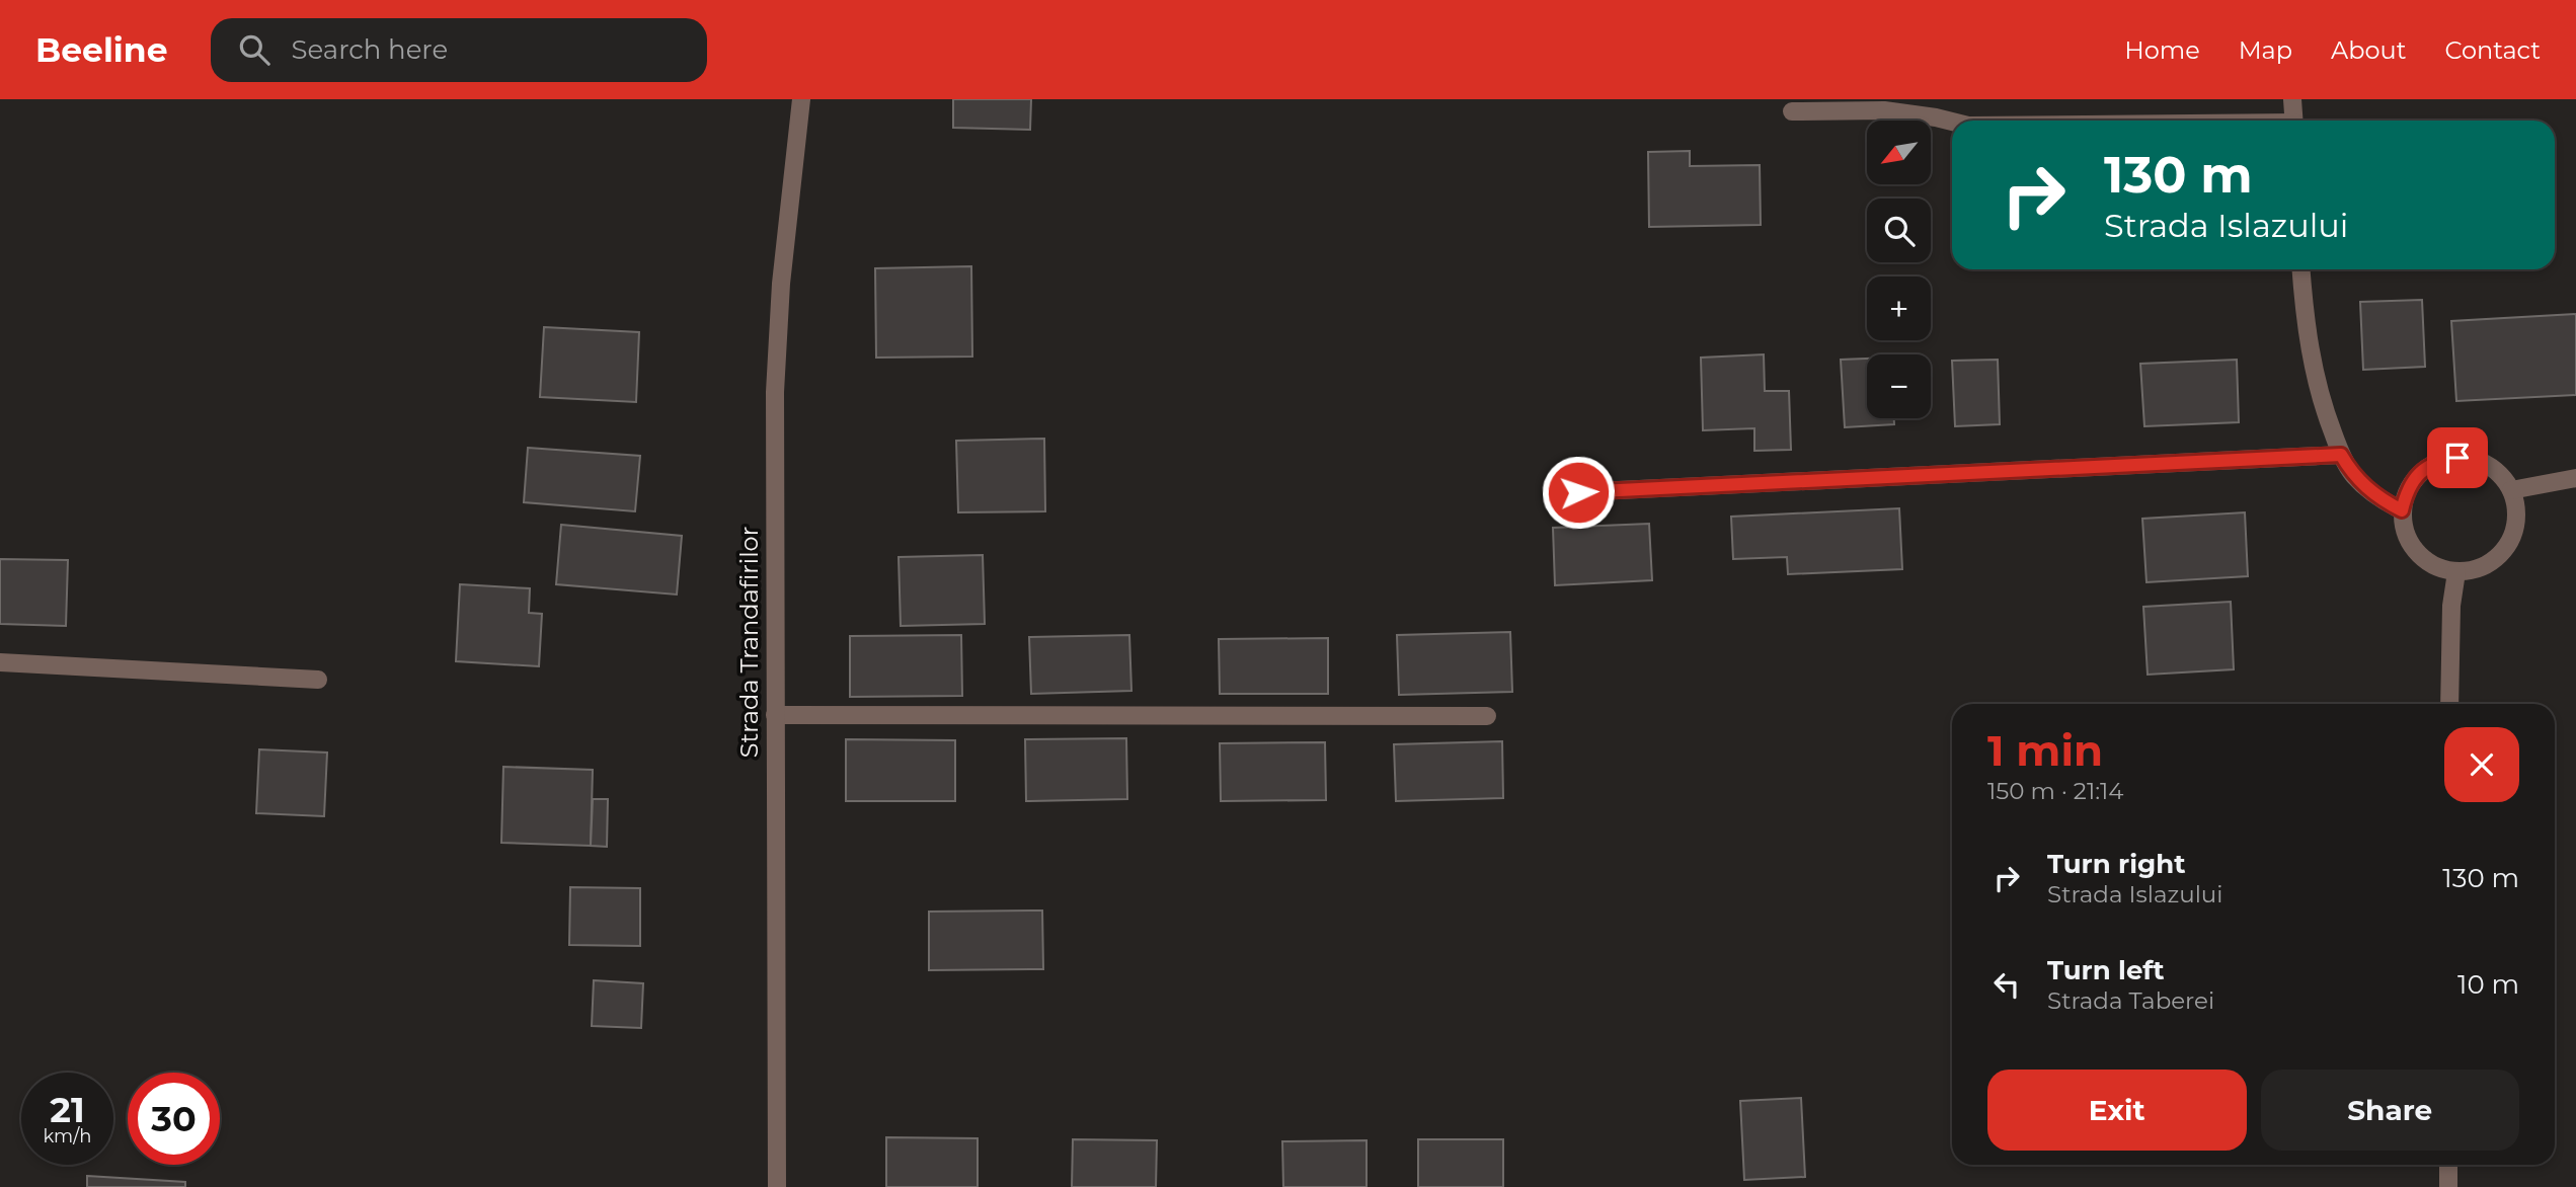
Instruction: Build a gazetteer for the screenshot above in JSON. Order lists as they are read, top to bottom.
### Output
{
  "streets": {
    "street": ["Strada Trandafirilor"]
  },
  "north": "bottom left",
  "page": {
    "header": "Beeline",
    "search": "Search here",
    "nav": [
      "Home",
      "Map",
      "About",
      "Contact"
    ],
    "map_buttons": ["+", "−"],
    "turn": ["130 m", "Strada Islazului"],
    "heading": ["1 min", "150 m · 21:14"],
    "list": [
      {
        "name": "Turn right",
        "note": "Strada Islazului",
        "value": "130 m"
      },
      {
        "name": "Turn left",
        "note": "Strada Taberei",
        "value": "10 m"
      }
    ],
    "buttons": ["Exit", "Share"],
    "speed": "21 km/h",
    "limit": "30"
  }
}
